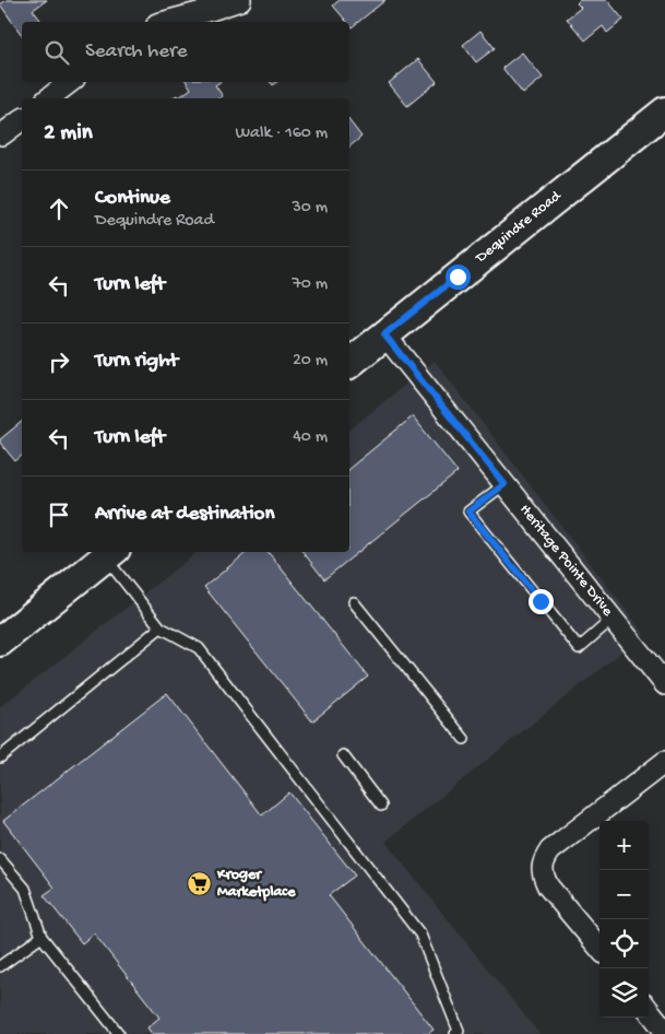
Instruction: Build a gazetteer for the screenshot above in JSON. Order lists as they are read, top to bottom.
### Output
{
  "streets": {
    "main road": ["Dequindre Road"],
    "street": ["Heritage Pointe Drive"]
  },
  "crossings": [
    ["Dequindre Road", "Heritage Pointe Drive"]
  ],
  "places": {
    "supermarket": ["Kroger Marketplace"]
  },
  "page": {
    "search": "Search here",
    "heading": ["2 min", "Walk · 160 m"],
    "list": [
      ["Continue", "Dequindre Road", "30 m"],
      ["Turn left", "70 m"],
      ["Turn right", "20 m"],
      ["Turn left", "40 m"],
      "Arrive at destination"
    ],
    "map_buttons": ["+", "−"]
  }
}
